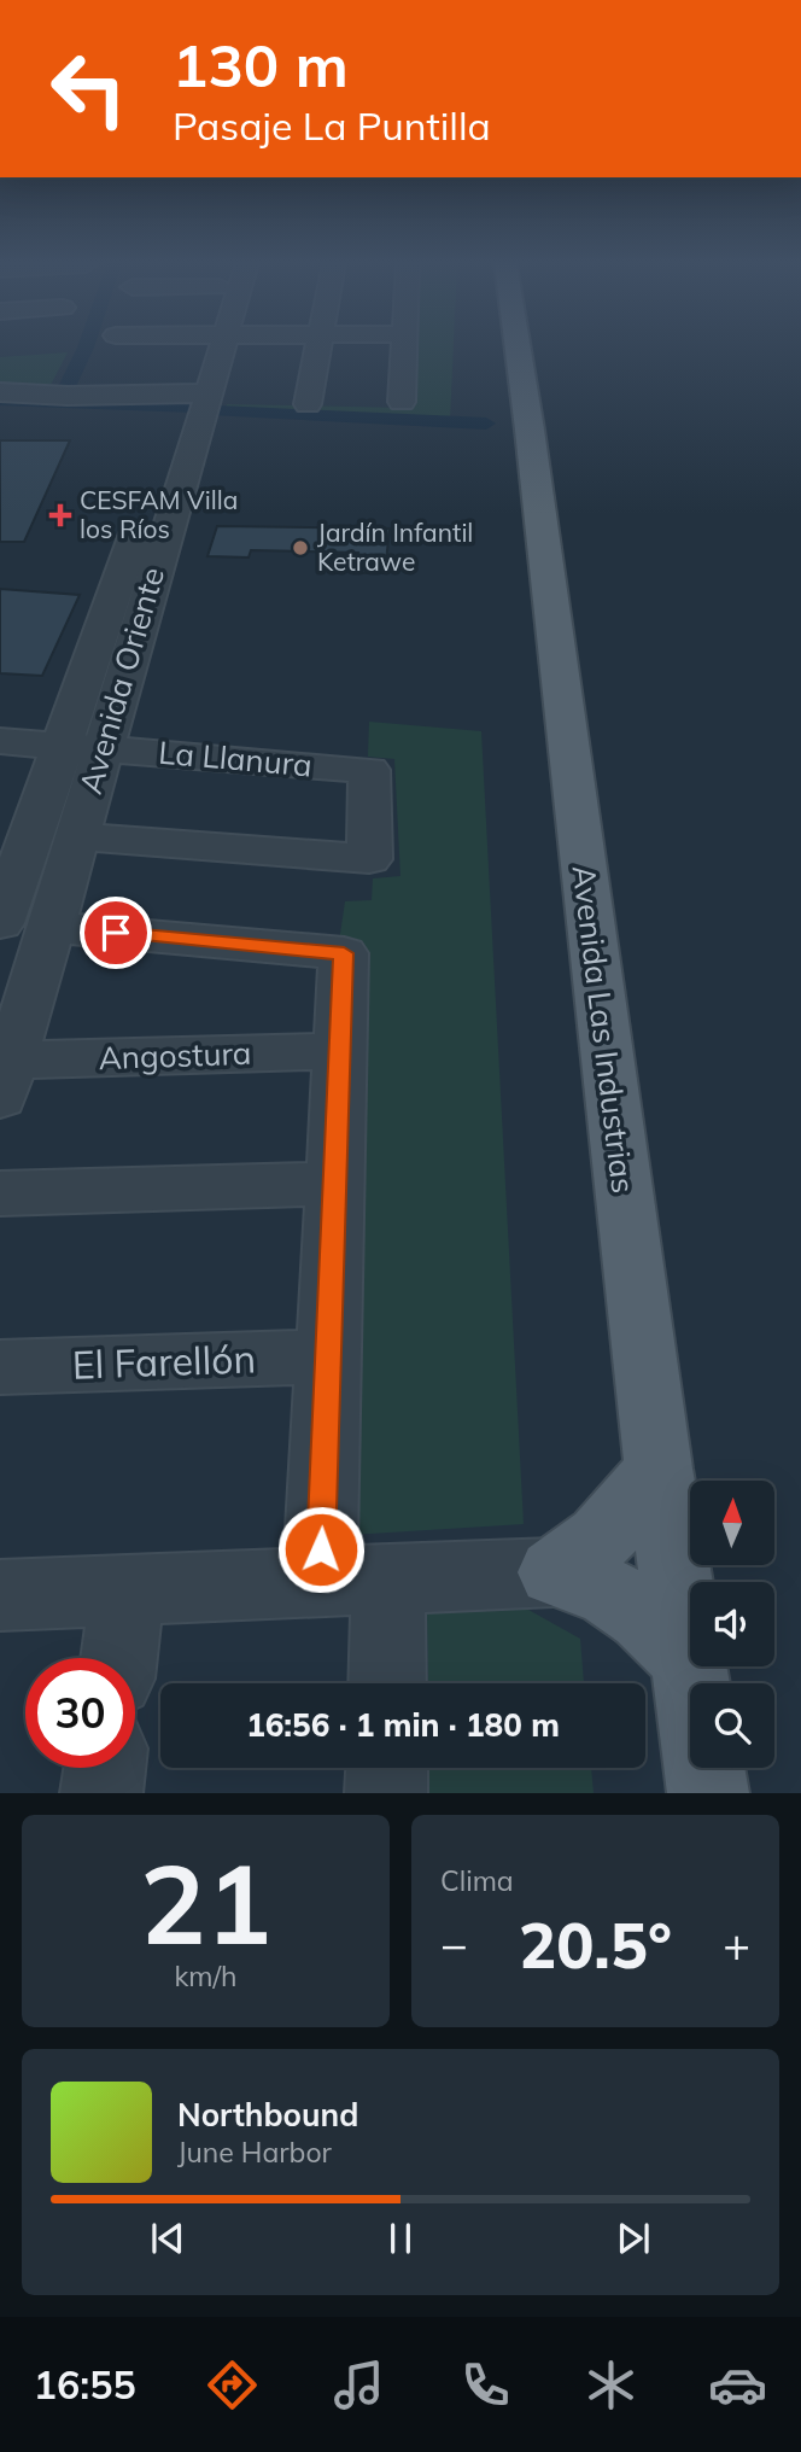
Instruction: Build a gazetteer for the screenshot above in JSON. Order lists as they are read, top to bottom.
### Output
{
  "streets": {
    "main road": ["Avenida Las Industrias"],
    "street": [
      "Avenida Oriente",
      "La Llanura",
      "Angostura",
      "El Farellón"
    ]
  },
  "crossings": [
    ["Avenida Oriente", "La Llanura"],
    ["Avenida Oriente", "Angostura"]
  ],
  "places": {
    "health": ["CESFAM Villa los Ríos"],
    "other": ["Jardín Infantil Ketrawe"]
  },
  "north": "top",
  "page": {
    "turn": ["130 m", "Pasaje La Puntilla"],
    "limit": "30",
    "trip": "16:56 · 1 min · 180 m",
    "tile": [
      ["21", "km/h"],
      "Clima"
    ],
    "heat": ["−", "20.5°", "+"],
    "song": ["Northbound", "June Harbor"],
    "tabs": "16:55"
  }
}
